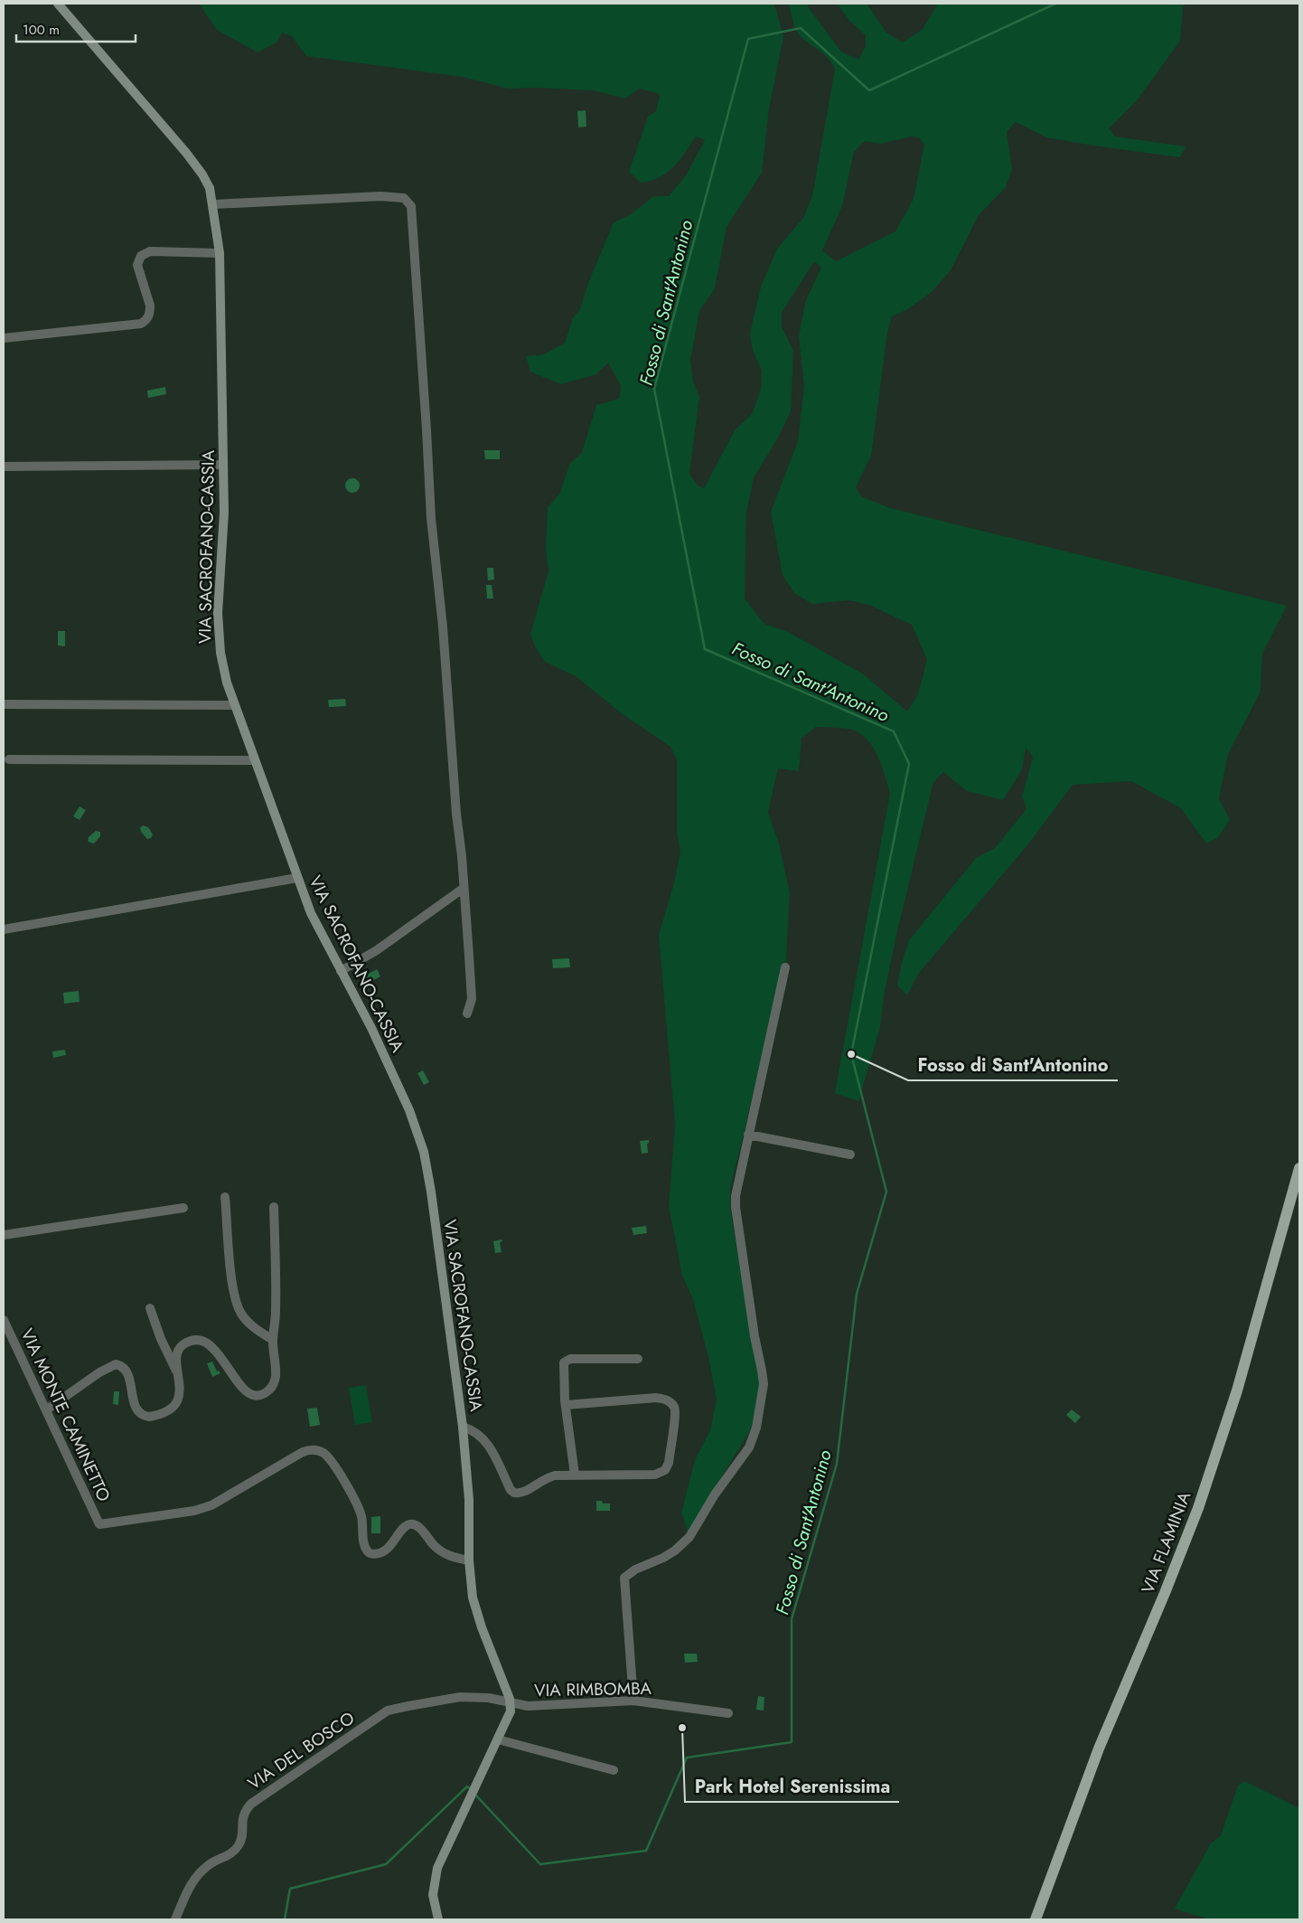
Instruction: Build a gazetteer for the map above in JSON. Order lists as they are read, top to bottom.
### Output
{
  "streets": {
    "main road": ["VIA FLAMINIA"],
    "street": [
      "VIA SACROFANO-CASSIA",
      "VIA MONTE CAMINETTO",
      "VIA RIMBOMBA",
      "VIA DEL BOSCO"
    ]
  },
  "crossings": [
    ["VIA SACROFANO-CASSIA", "VIA MONTE CAMINETTO"],
    ["VIA SACROFANO-CASSIA", "VIA RIMBOMBA"],
    ["VIA SACROFANO-CASSIA", "VIA DEL BOSCO"],
    ["VIA RIMBOMBA", "VIA DEL BOSCO"]
  ],
  "water": ["Fosso di Sant'Antonino"],
  "places": ["Fosso di Sant'Antonino", "Park Hotel Serenissima"],
  "scale_bar": "100 m"
}
